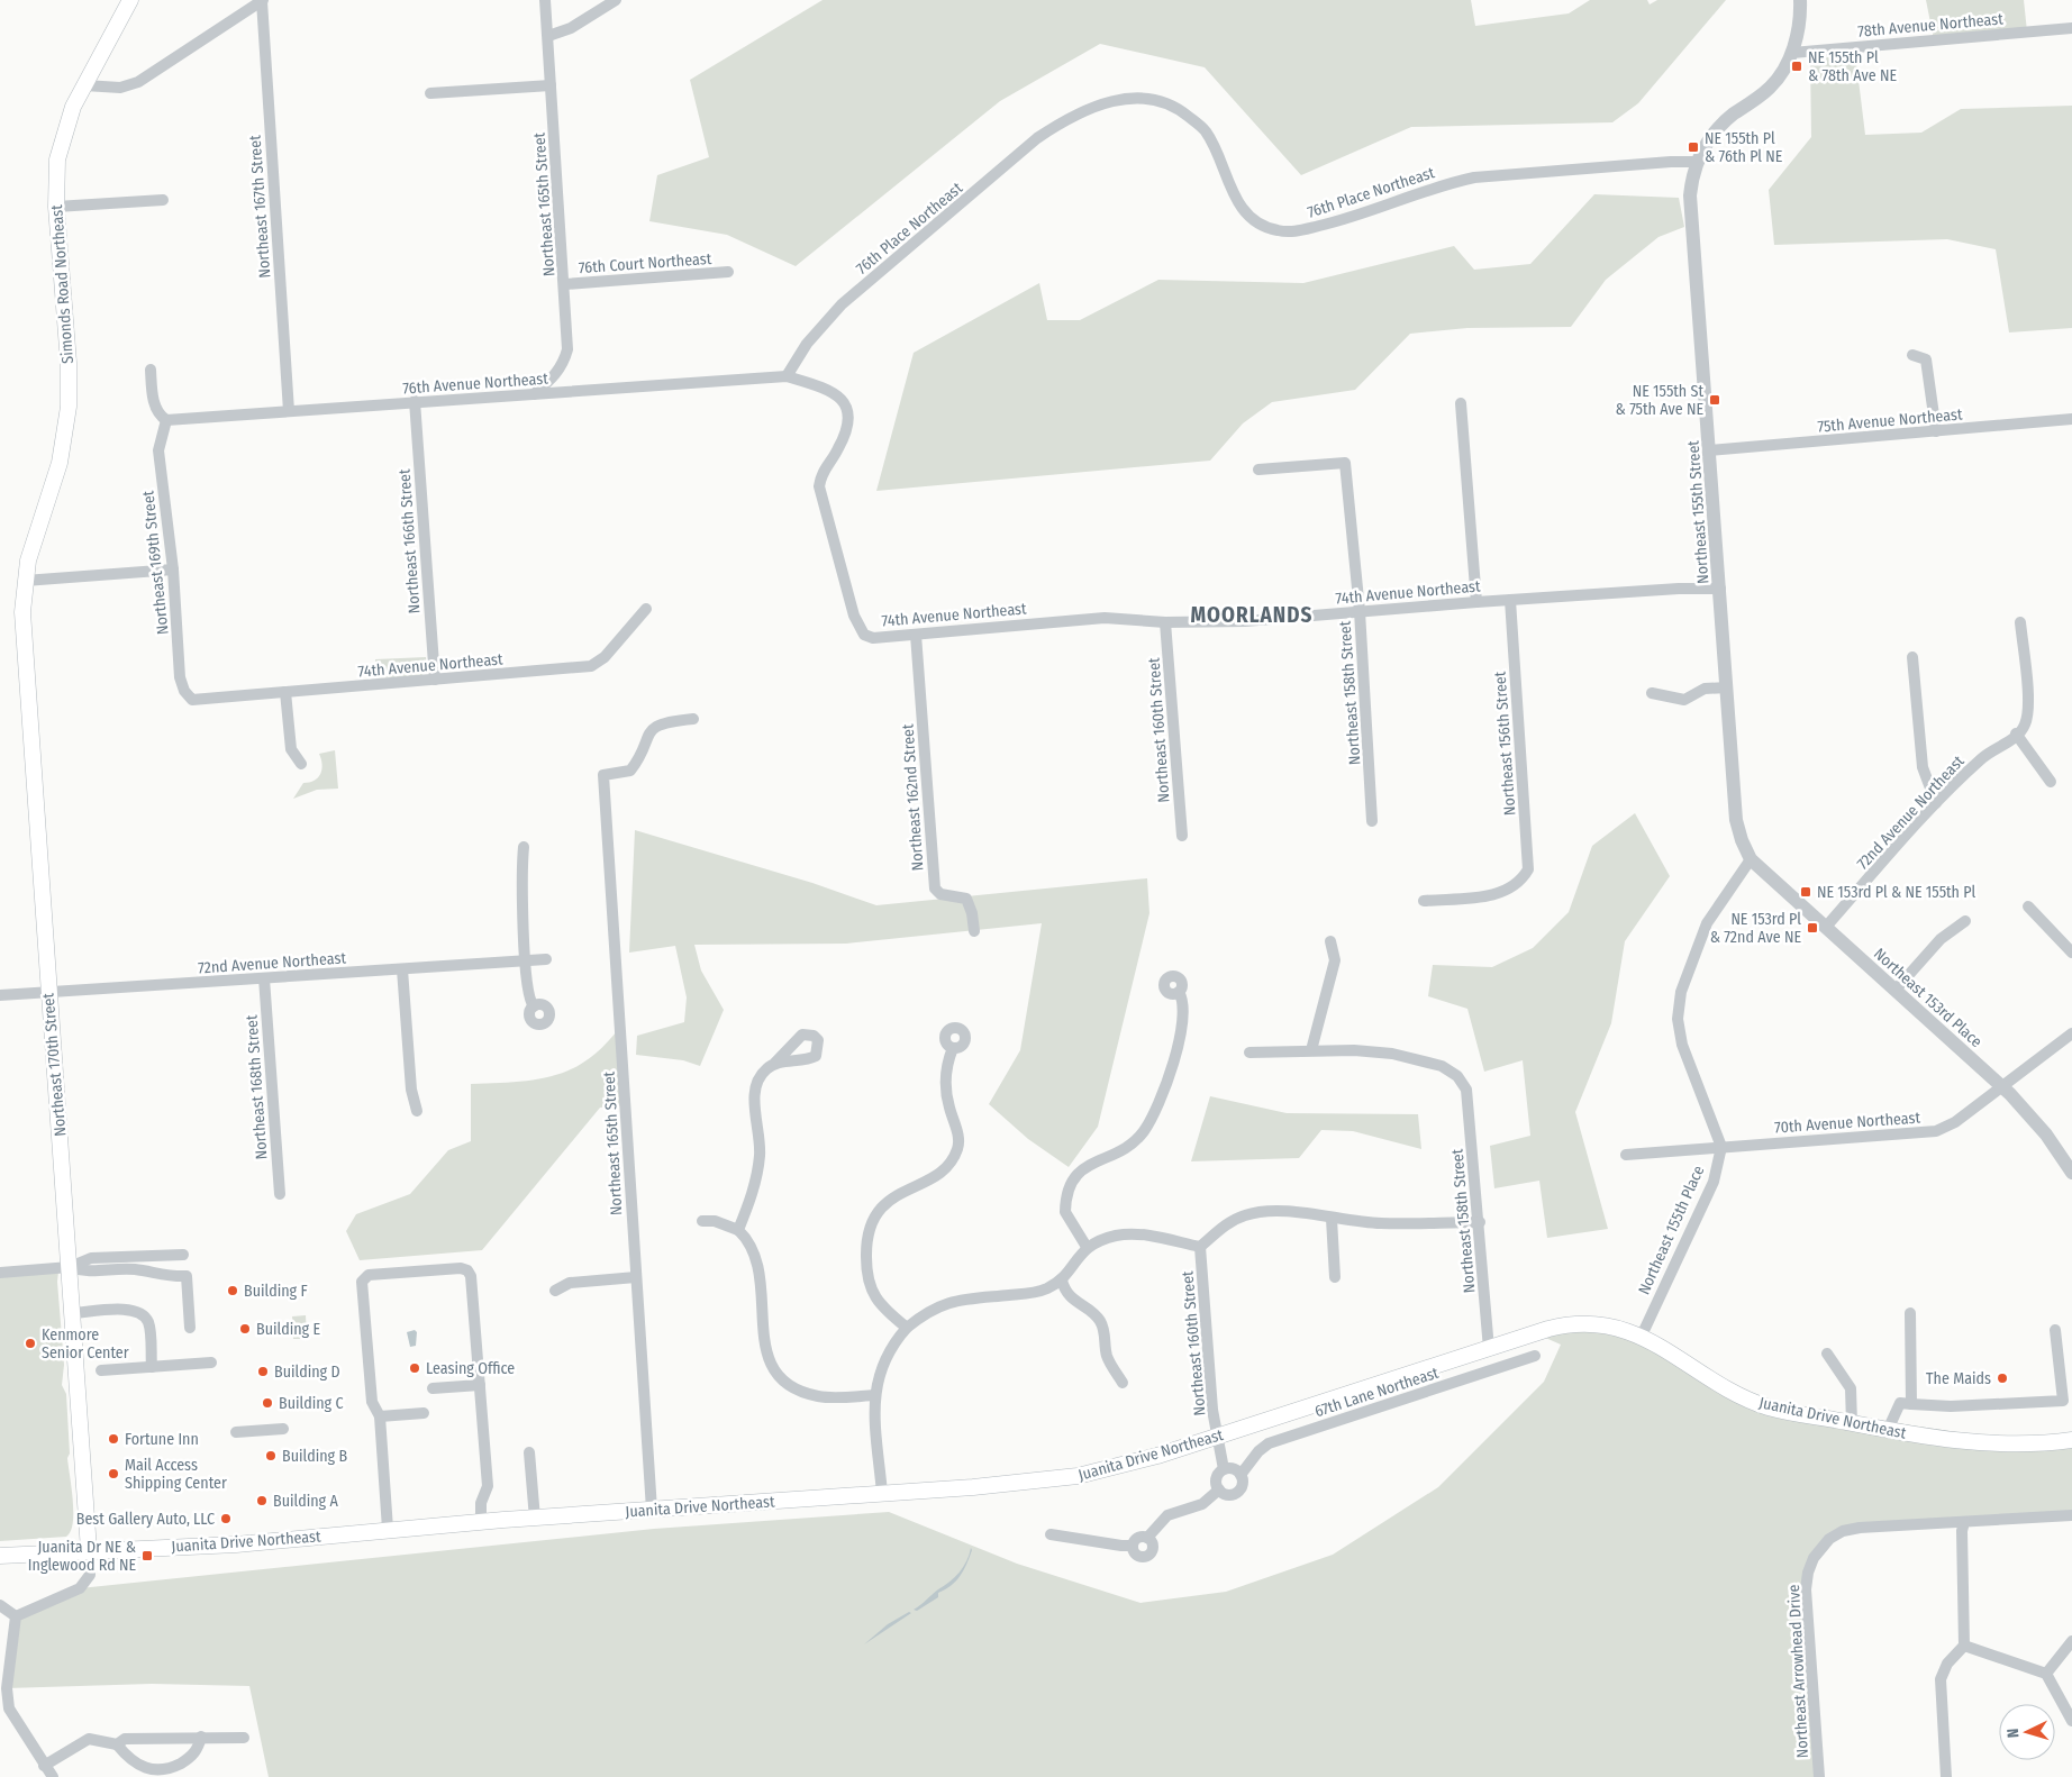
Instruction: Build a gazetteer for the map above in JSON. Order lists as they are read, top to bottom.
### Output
{
  "streets": {
    "main road": ["Simonds Road Northeast", "Northeast 170th Street", "Juanita Drive Northeast"],
    "street": [
      "78th Avenue Northeast",
      "76th Place Northeast",
      "Northeast 165th Street",
      "Northeast 167th Street",
      "76th Court Northeast",
      "76th Avenue Northeast",
      "75th Avenue Northeast",
      "Northeast 155th Street",
      "Northeast 166th Street",
      "Northeast 169th Street",
      "74th Avenue Northeast",
      "Northeast 158th Street",
      "Northeast 160th Street",
      "Northeast 156th Street",
      "Northeast 162nd Street",
      "72nd Avenue Northeast",
      "Northeast 153rd Place",
      "Northeast 168th Street",
      "70th Avenue Northeast",
      "Northeast 155th Place",
      "67th Lane Northeast",
      "Northeast Arrowhead Drive"
    ]
  },
  "crossings": [
    ["76th Place Northeast", "76th Avenue Northeast"],
    ["76th Place Northeast", "Northeast 155th Street"],
    ["76th Place Northeast", "74th Avenue Northeast"],
    ["Northeast 165th Street", "76th Court Northeast"],
    ["Northeast 165th Street", "76th Avenue Northeast"],
    ["Northeast 165th Street", "Juanita Drive Northeast"],
    ["Northeast 167th Street", "76th Avenue Northeast"],
    ["Simonds Road Northeast", "Northeast 170th Street"],
    ["76th Avenue Northeast", "Northeast 166th Street"],
    ["76th Avenue Northeast", "Northeast 169th Street"],
    ["76th Avenue Northeast", "74th Avenue Northeast"],
    ["75th Avenue Northeast", "Northeast 155th Street"],
    ["Northeast 155th Street", "74th Avenue Northeast"],
    ["Northeast 155th Street", "Northeast 153rd Place"],
    ["Northeast 166th Street", "74th Avenue Northeast"],
    ["Northeast 169th Street", "74th Avenue Northeast"],
    ["74th Avenue Northeast", "Northeast 158th Street"],
    ["74th Avenue Northeast", "Northeast 160th Street"],
    ["74th Avenue Northeast", "Northeast 156th Street"],
    ["74th Avenue Northeast", "Northeast 162nd Street"],
    ["Northeast 158th Street", "Juanita Drive Northeast"],
    ["Northeast 160th Street", "67th Lane Northeast"],
    ["Northeast 160th Street", "Juanita Drive Northeast"],
    ["72nd Avenue Northeast", "Northeast 153rd Place"],
    ["72nd Avenue Northeast", "Northeast 170th Street"],
    ["72nd Avenue Northeast", "Northeast 168th Street"],
    ["Northeast 153rd Place", "70th Avenue Northeast"],
    ["Northeast 170th Street", "Juanita Drive Northeast"],
    ["70th Avenue Northeast", "Northeast 155th Place"],
    ["Northeast 155th Place", "Juanita Drive Northeast"]
  ],
  "districts": ["MOORLANDS"],
  "places": {
    "transit": [
      "NE 155th Pl & 78th Ave NE",
      "NE 155th Pl & 76th Pl NE",
      "NE 155th St & 75th Ave NE",
      "NE 153rd Pl & NE 155th Pl",
      "NE 153rd Pl & 72nd Ave NE",
      "Juanita Dr NE & Inglewood Rd NE"
    ],
    "other": [
      "Building F",
      "Building E",
      "Kenmore Senior Center",
      "Leasing Office",
      "Building D",
      "The Maids",
      "Building C",
      "Fortune Inn",
      "Building B",
      "Mail Access Shipping Center",
      "Building A",
      "Best Gallery Auto, LLC"
    ]
  },
  "north": "left"
}
